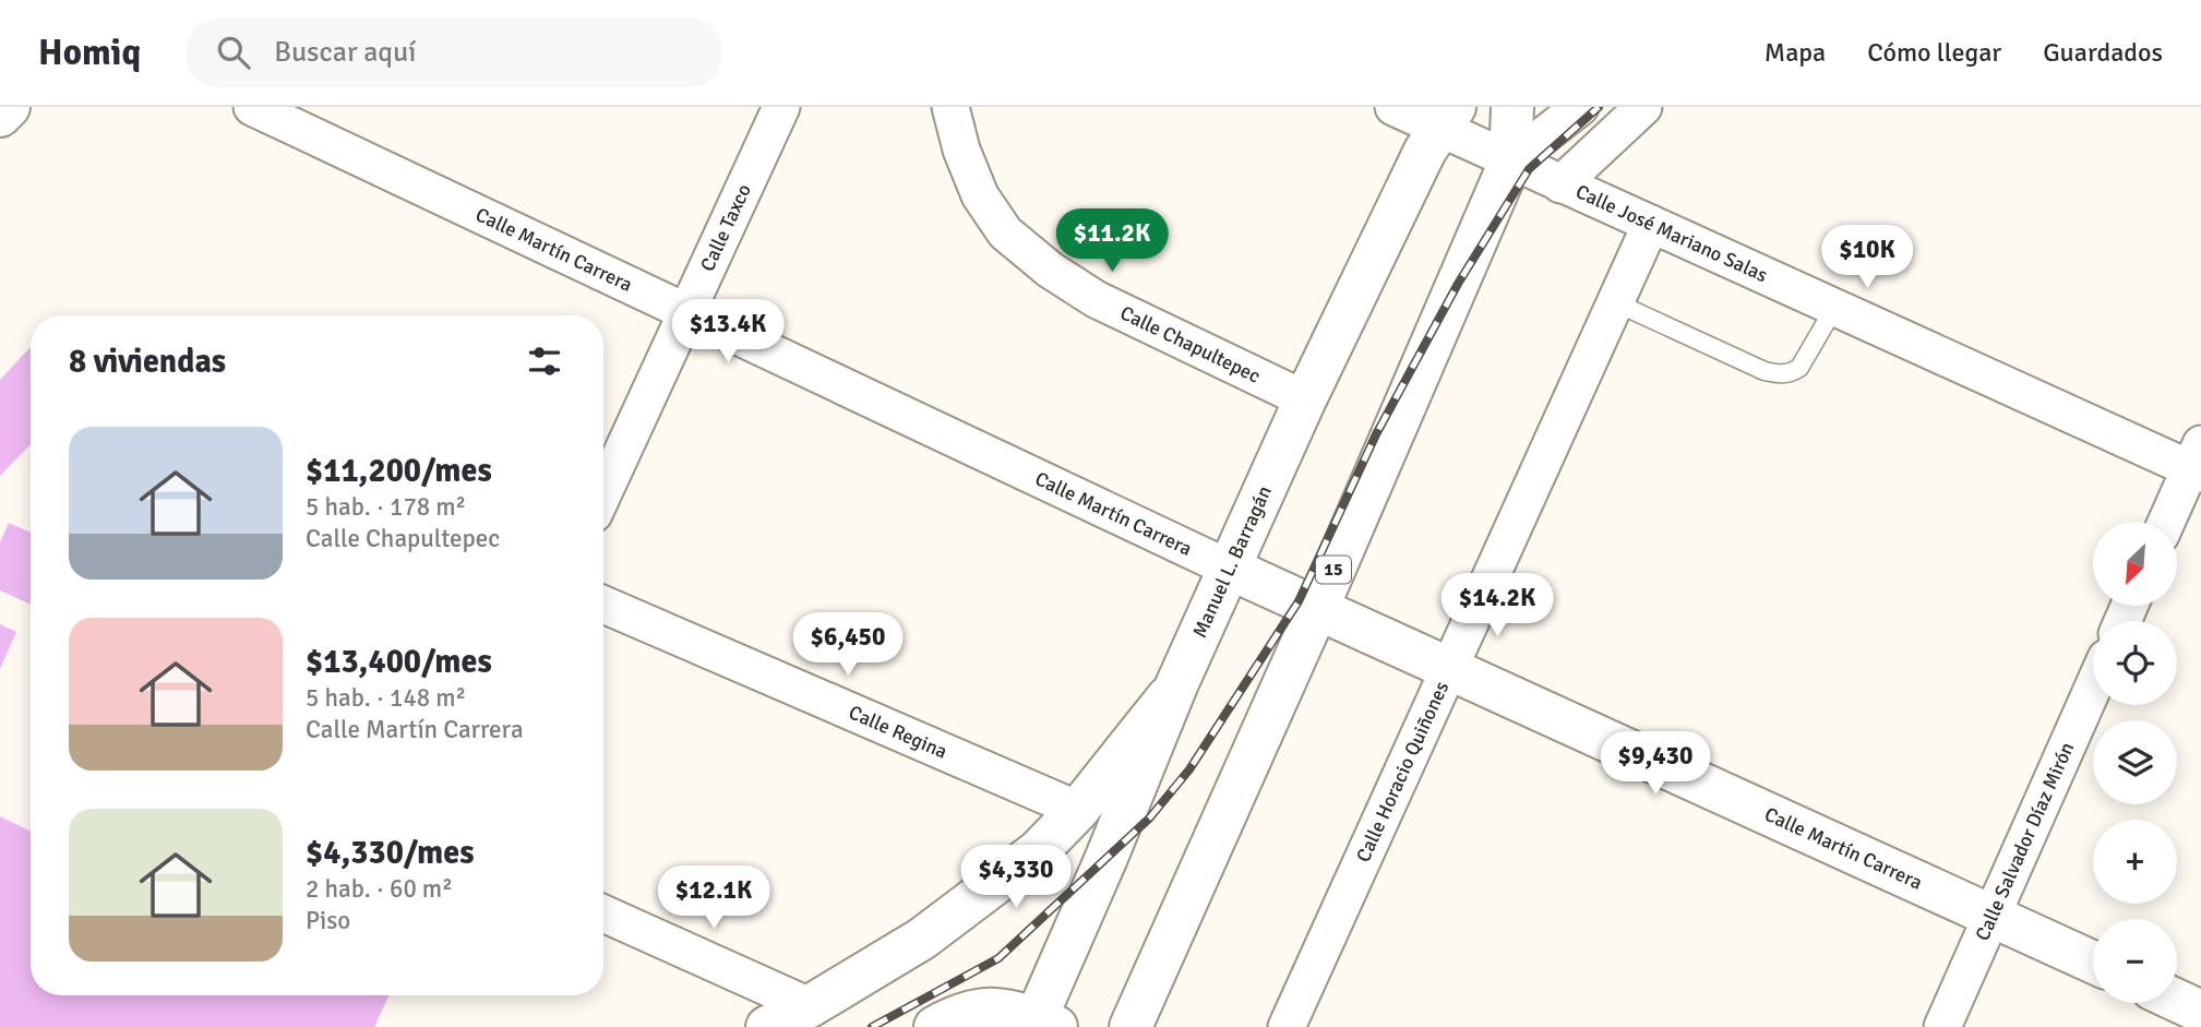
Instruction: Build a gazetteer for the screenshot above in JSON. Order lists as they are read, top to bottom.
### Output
{
  "streets": {
    "main road": ["Calle Martín Carrera", "Manuel L. Barragán", "15"],
    "street": [
      "Calle Taxco",
      "Calle José Mariano Salas",
      "Calle Chapultepec",
      "Calle Regina",
      "Calle Horacio Quiñones",
      "Calle Salvador Díaz Mirón"
    ]
  },
  "crossings": [
    ["Calle Taxco", "Calle Martín Carrera"],
    ["Calle José Mariano Salas", "Manuel L. Barragán"],
    ["Calle José Mariano Salas", "15"],
    ["Calle José Mariano Salas", "Calle Horacio Quiñones"],
    ["Calle Martín Carrera", "Manuel L. Barragán"],
    ["Calle Martín Carrera", "15"],
    ["Calle Martín Carrera", "Calle Horacio Quiñones"],
    ["Calle Martín Carrera", "Calle Salvador Díaz Mirón"],
    ["Calle Chapultepec", "Manuel L. Barragán"]
  ],
  "north": "bottom left",
  "page": {
    "header": "Homiq",
    "search": "Buscar aquí",
    "nav": ["Mapa", "Cómo llegar", "Guardados"],
    "price": [
      "$11.2K",
      "$10K",
      "$13.4K",
      "$14.2K",
      "$6,450",
      "$9,430",
      "$4,330",
      "$12.1K"
    ],
    "heading": "8 viviendas",
    "list": [
      {
        "name": "$11,200/mes",
        "note": "5 hab. · 178 m² · Calle Chapultepec"
      },
      {
        "name": "$13,400/mes",
        "note": "5 hab. · 148 m² · Calle Martín Carrera"
      },
      {
        "name": "$4,330/mes",
        "note": "2 hab. · 60 m² · Piso"
      }
    ],
    "map_buttons": ["+", "−"]
  }
}
